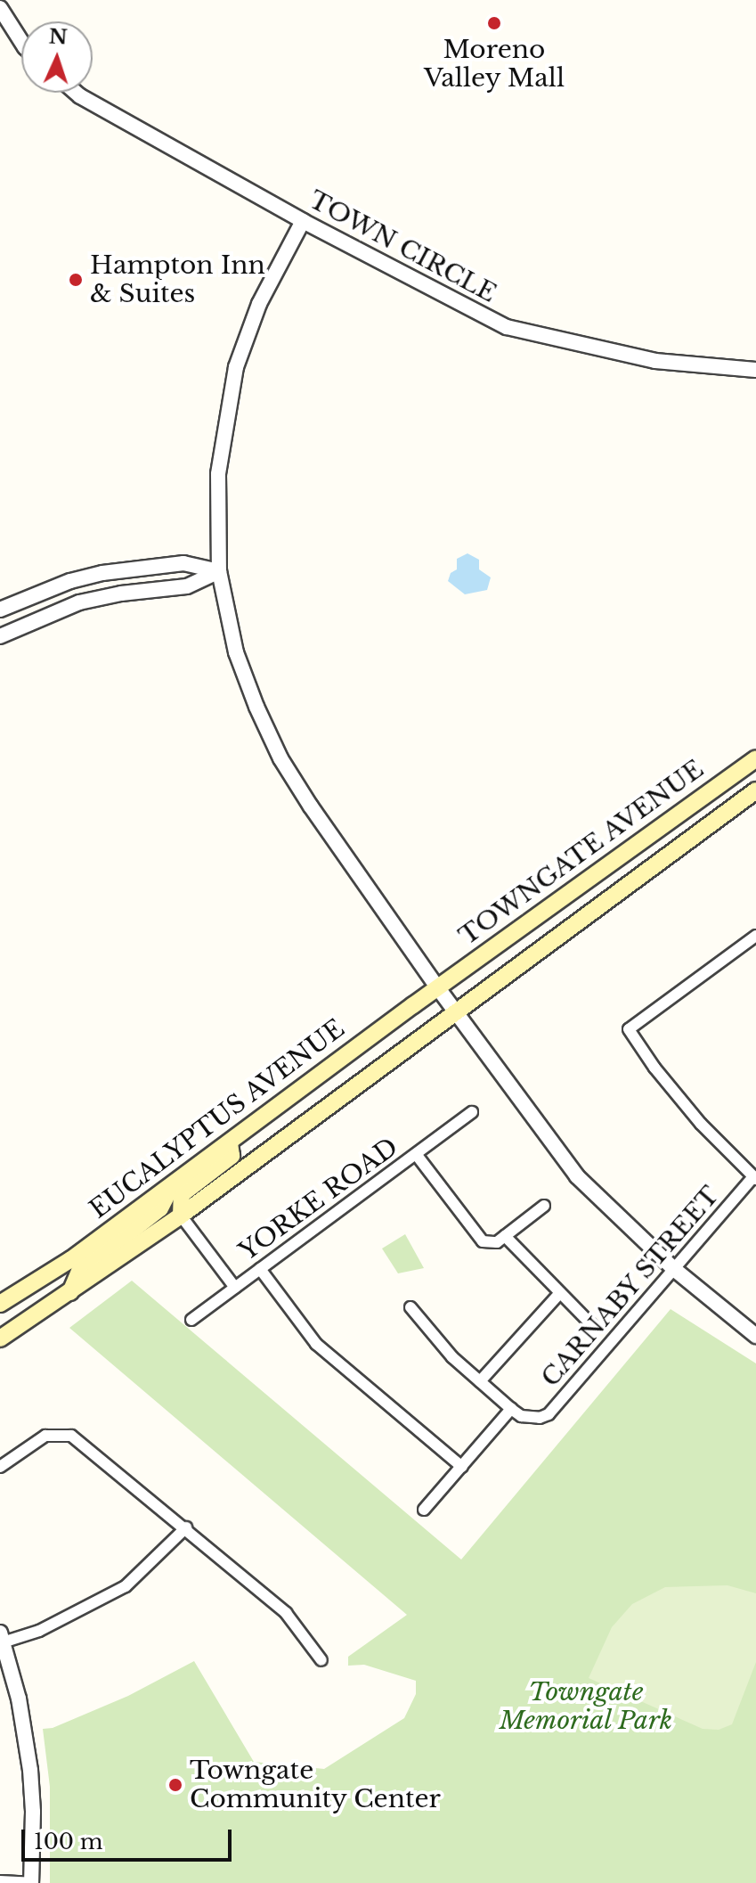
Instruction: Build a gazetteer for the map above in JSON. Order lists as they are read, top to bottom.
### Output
{
  "streets": {
    "main road": ["TOWNGATE AVENUE", "EUCALYPTUS AVENUE"],
    "street": ["TOWN CIRCLE", "YORKE ROAD", "CARNABY STREET"]
  },
  "crossings": [
    ["TOWNGATE AVENUE", "EUCALYPTUS AVENUE"]
  ],
  "parks": ["Towngate Memorial Park"],
  "places": ["Moreno Valley Mall", "Hampton Inn & Suites", "Towngate Community Center"],
  "scale_bar": "100 m",
  "north": "top"
}
